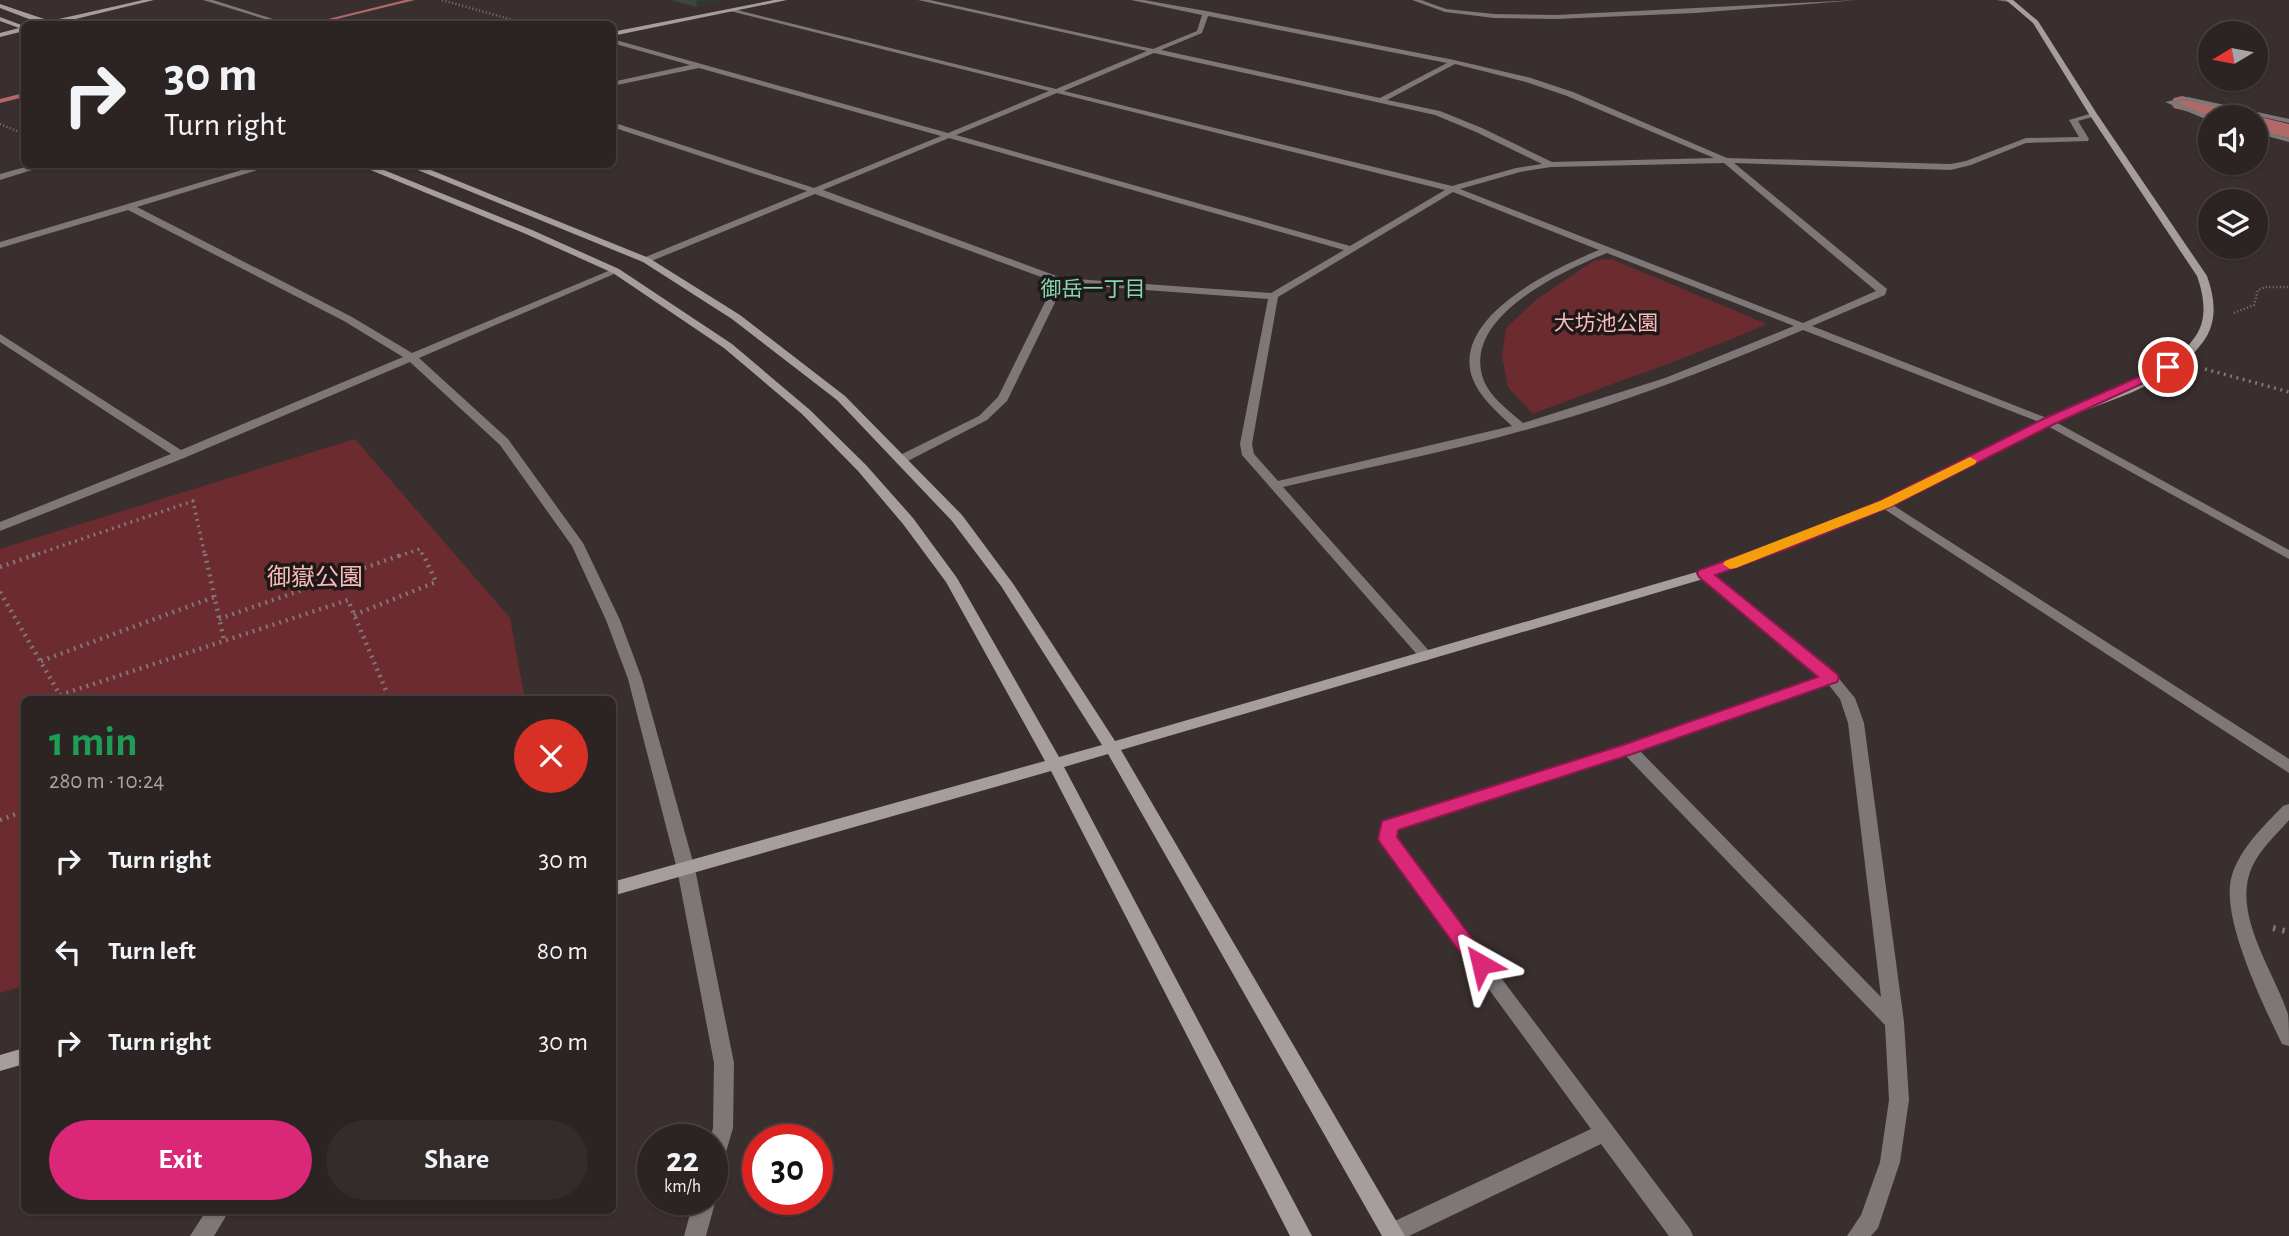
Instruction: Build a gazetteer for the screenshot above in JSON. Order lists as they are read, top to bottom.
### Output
{
  "districts": ["御岳一丁目"],
  "parks": ["大坊池公園", "御嶽公園"],
  "north": "left",
  "page": {
    "turn": ["30 m", "Turn right"],
    "heading": ["1 min", "280 m · 10:24"],
    "list": [
      {
        "name": "Turn right",
        "value": "30 m"
      },
      {
        "name": "Turn left",
        "value": "80 m"
      },
      {
        "name": "Turn right",
        "value": "30 m"
      }
    ],
    "buttons": ["Exit", "Share"],
    "speed": "22 km/h",
    "limit": "30"
  }
}
